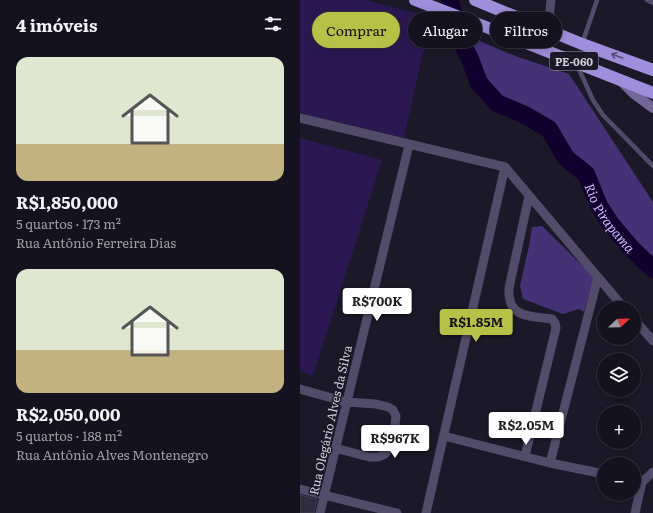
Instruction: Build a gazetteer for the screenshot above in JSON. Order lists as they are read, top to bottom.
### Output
{
  "streets": {
    "highway": ["PE-060"],
    "street": ["Rua Olegário Alves da Silva"]
  },
  "water": ["Rio Pirapama"],
  "north": "right",
  "page": {
    "heading": "4 imóveis",
    "chip": ["Comprar", "Alugar", "Filtros"],
    "list": [
      {
        "name": "R$1,850,000",
        "note": "5 quartos · 173 m² · Rua Antônio Ferreira Dias"
      },
      {
        "name": "R$2,050,000",
        "note": "5 quartos · 188 m² · Rua Antônio Alves Montenegro"
      }
    ],
    "price": [
      "R$700K",
      "R$1.85M",
      "R$2.05M",
      "R$967K"
    ],
    "map_buttons": ["+", "−"]
  }
}
